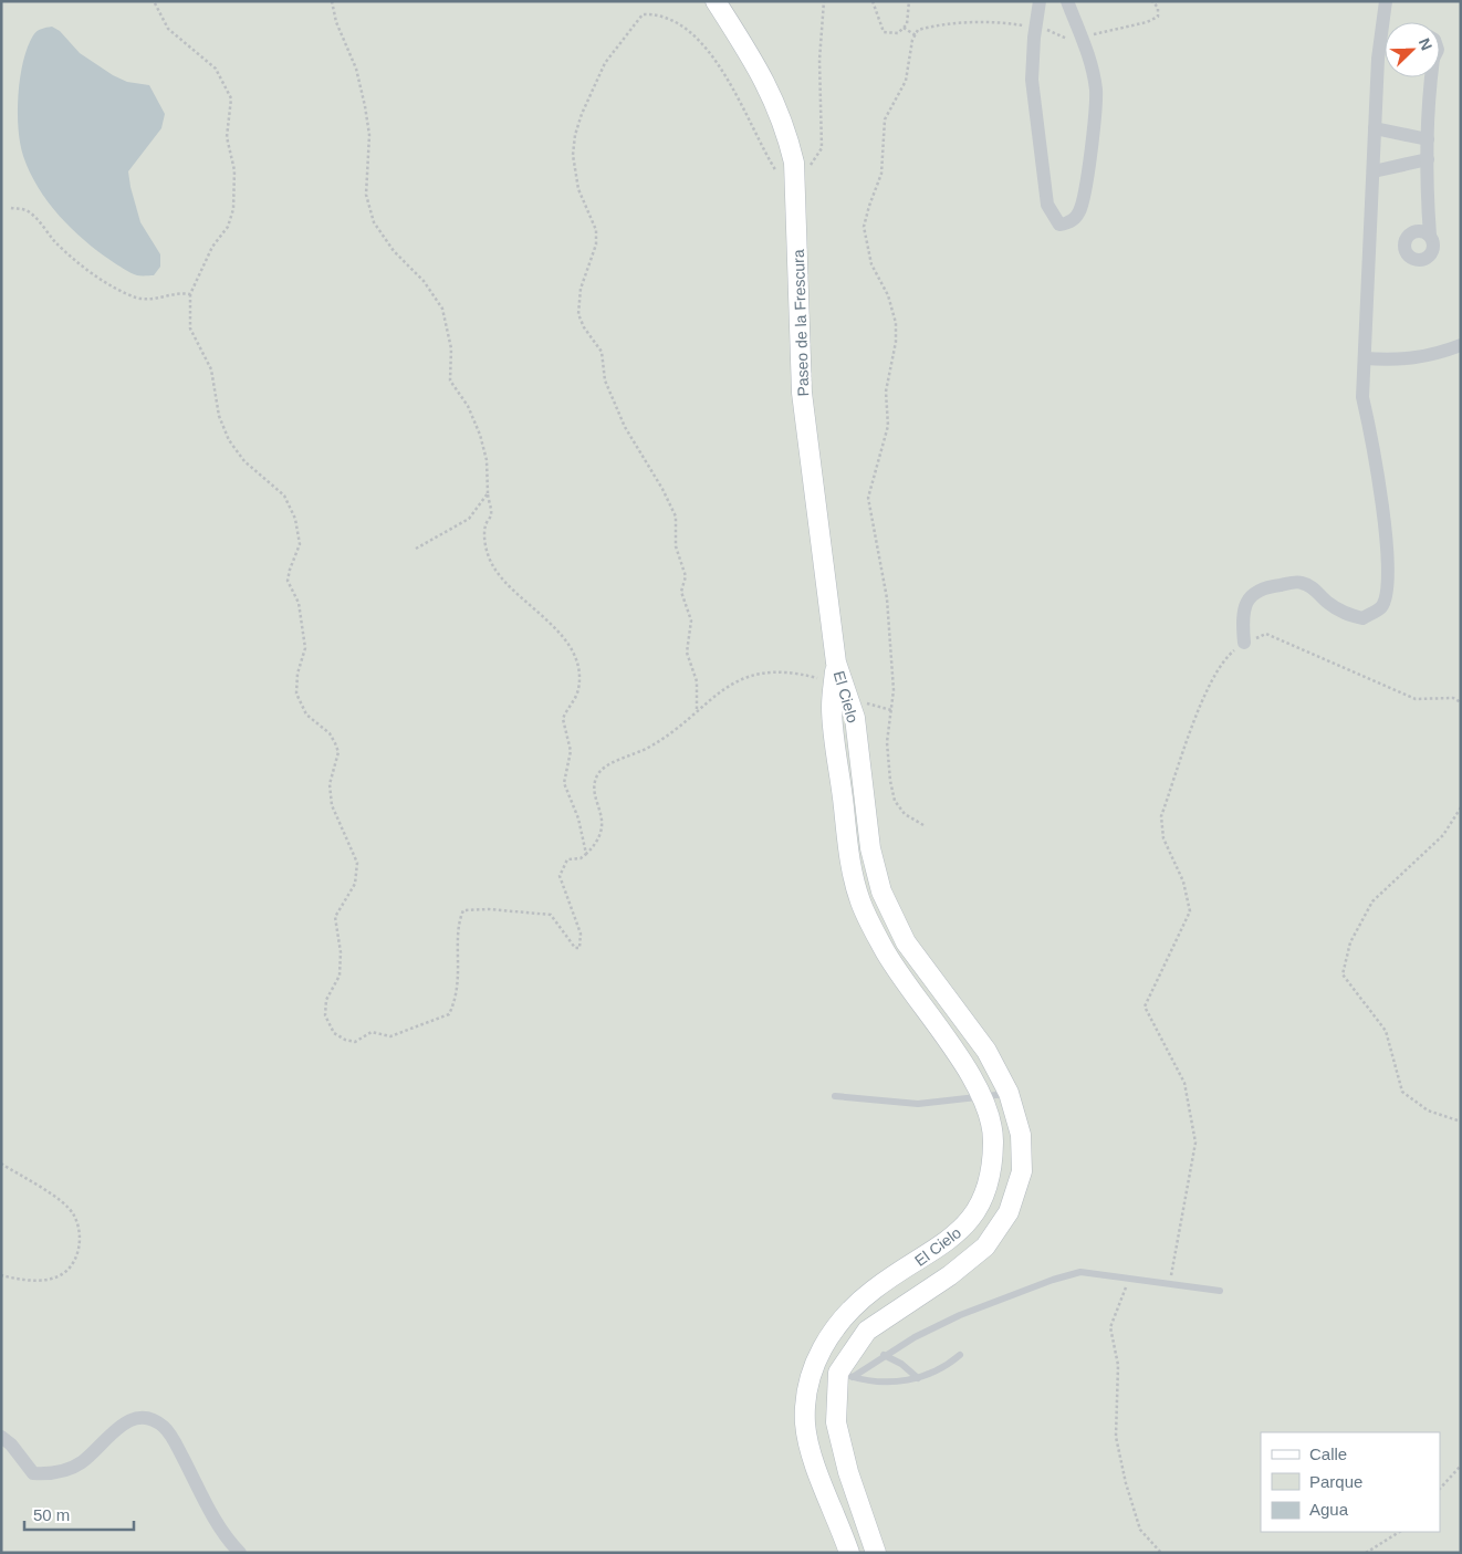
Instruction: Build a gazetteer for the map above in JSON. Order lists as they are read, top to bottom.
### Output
{
  "streets": {
    "street": ["Paseo de la Frescura", "El Cielo"]
  },
  "crossings": [
    ["Paseo de la Frescura", "El Cielo"]
  ],
  "legend": ["Calle", "Parque", "Agua"],
  "scale_bar": "50 m",
  "north": "top right"
}
